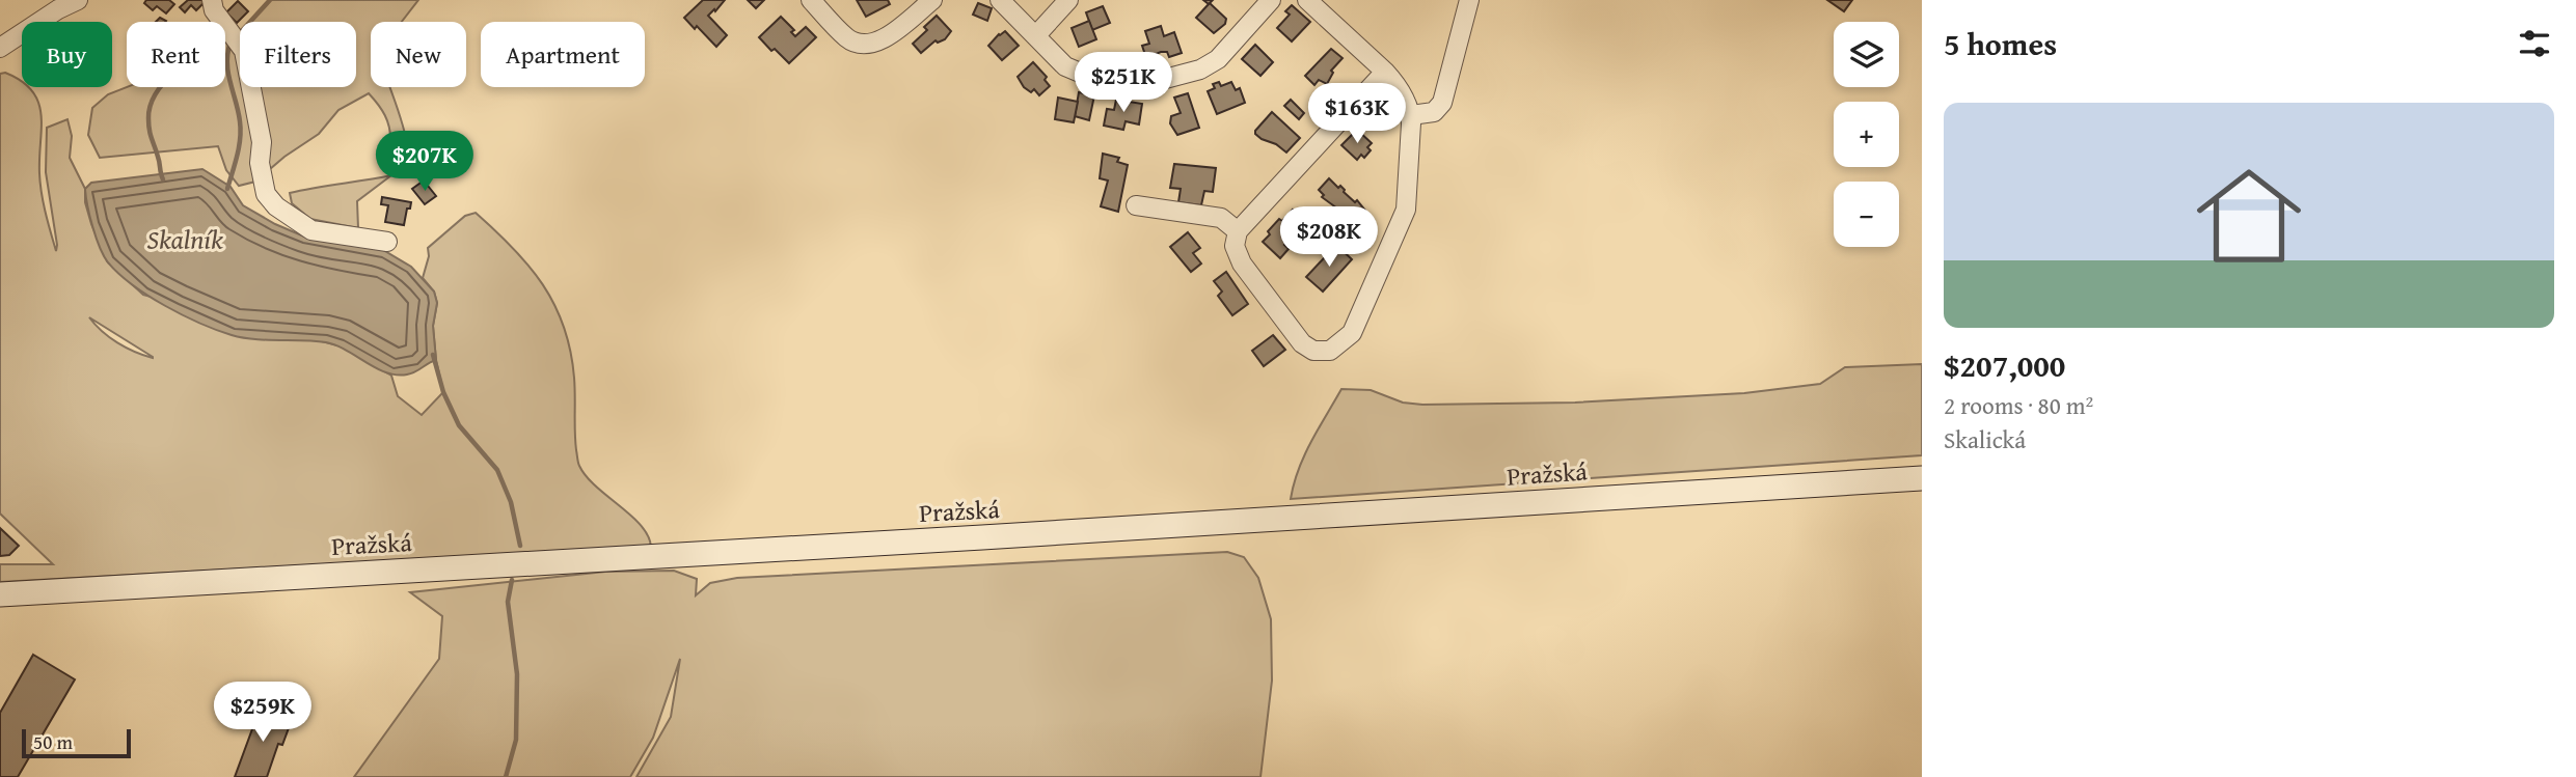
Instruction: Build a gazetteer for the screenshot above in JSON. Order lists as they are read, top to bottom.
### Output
{
  "streets": {
    "main road": ["Pražská"]
  },
  "water": ["Skalník"],
  "scale_bar": "50 m",
  "page": {
    "heading": "5 homes",
    "map_buttons": ["+", "−"],
    "chip": [
      "Buy",
      "Rent",
      "Filters",
      "New",
      "Apartment"
    ],
    "price": [
      "$251K",
      "$163K",
      "$207K",
      "$208K",
      "$259K"
    ],
    "list": [
      {
        "name": "$207,000",
        "note": "2 rooms · 80 m² · Skalická"
      }
    ],
    "scale": "50 m"
  }
}
